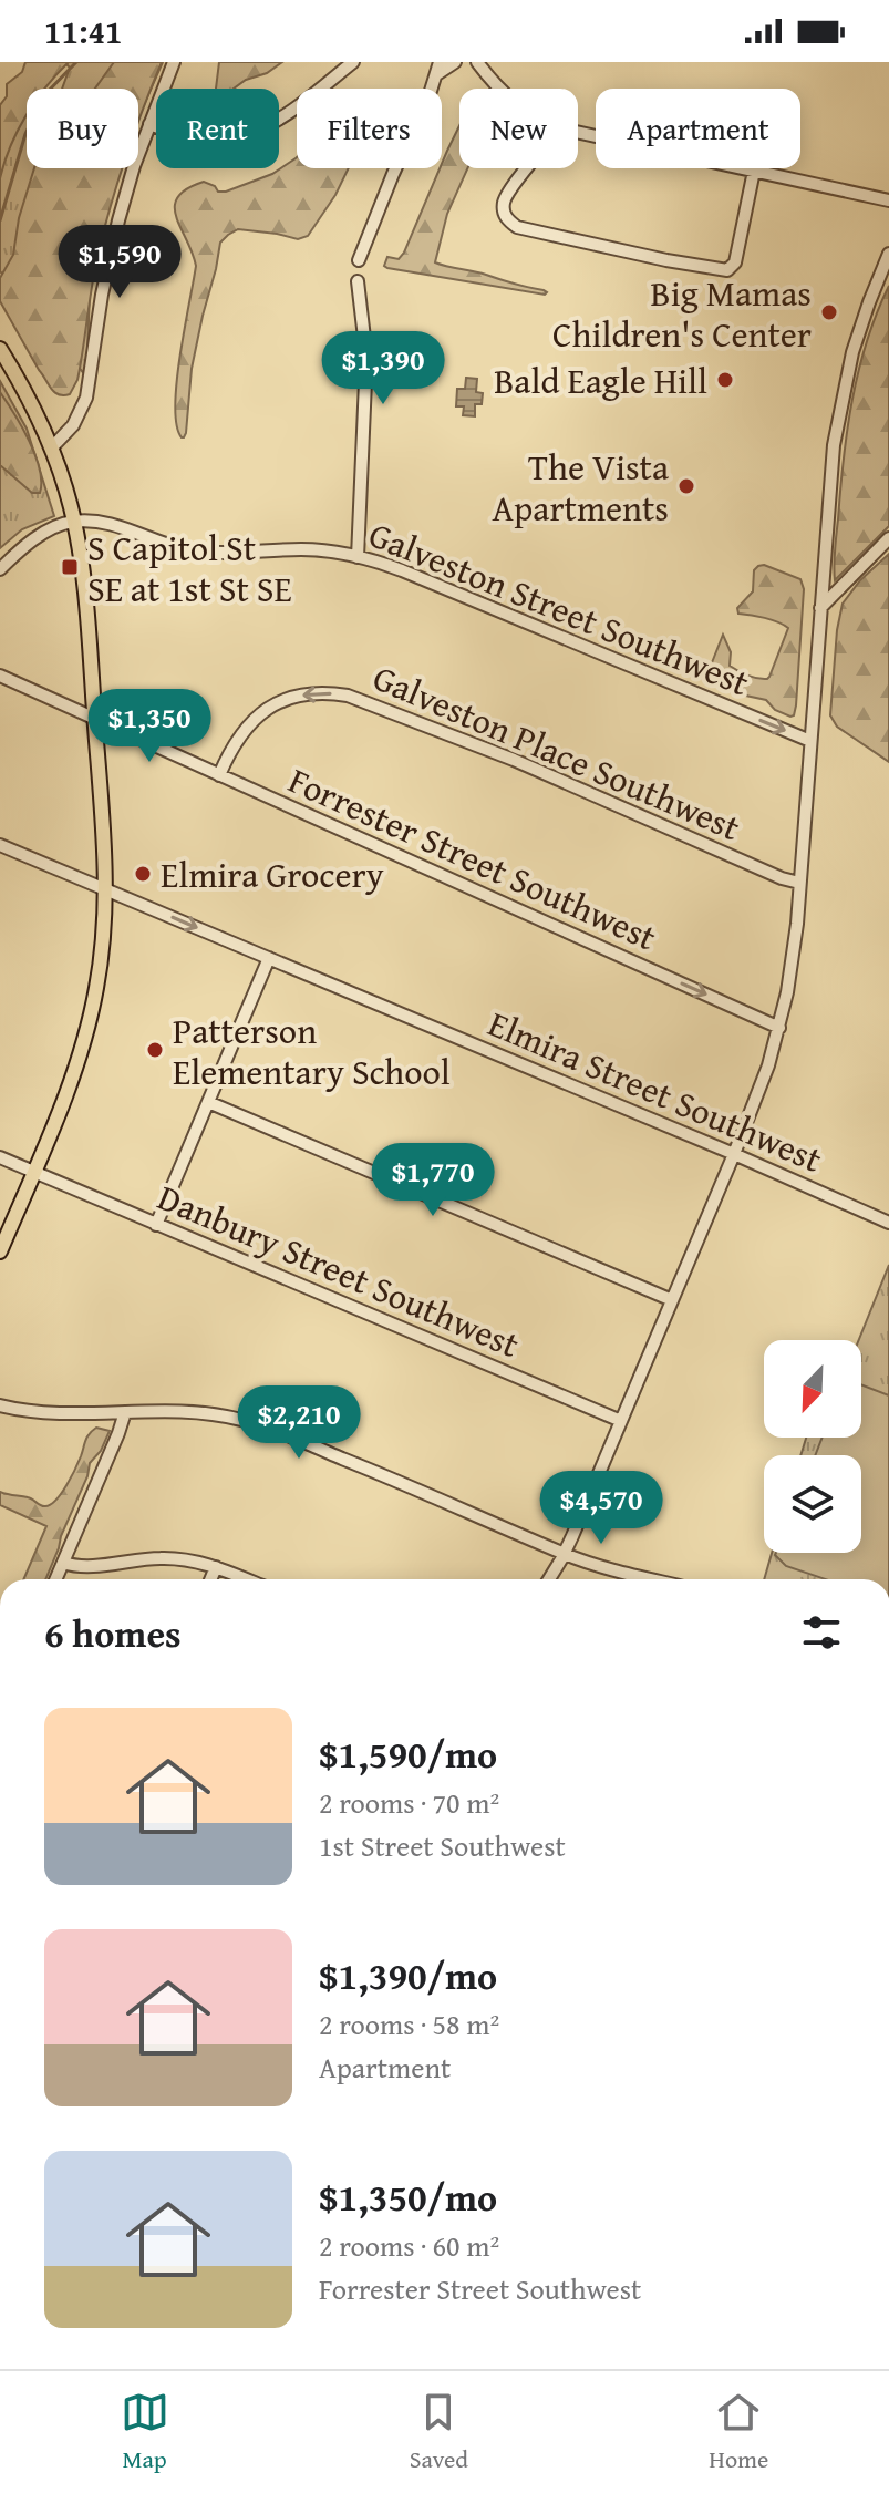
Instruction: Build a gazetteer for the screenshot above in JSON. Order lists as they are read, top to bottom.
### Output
{
  "streets": {
    "street": [
      "Galveston Street Southwest",
      "Galveston Place Southwest",
      "Forrester Street Southwest",
      "Elmira Street Southwest",
      "Danbury Street Southwest"
    ]
  },
  "crossings": [
    ["Galveston Place Southwest", "Forrester Street Southwest"]
  ],
  "one_way": ["Galveston Street Southwest", "Galveston Place Southwest", "Forrester Street Southwest"],
  "places": {
    "other": [
      "Big Mamas Children's Center",
      "Bald Eagle Hill",
      "The Vista Apartments",
      "Elmira Grocery",
      "Patterson Elementary School"
    ],
    "transit": ["S Capitol St SE at 1st St SE"]
  },
  "north": "bottom left",
  "page": {
    "status": "11:41",
    "chip": [
      "Buy",
      "Rent",
      "Filters",
      "New",
      "Apartment"
    ],
    "price": [
      "$1,590",
      "$1,390",
      "$1,350",
      "$1,770",
      "$2,210",
      "$4,570"
    ],
    "heading": "6 homes",
    "list": [
      {
        "name": "$1,590/mo",
        "note": "2 rooms · 70 m² · 1st Street Southwest"
      },
      {
        "name": "$1,390/mo",
        "note": "2 rooms · 58 m² · Apartment"
      },
      {
        "name": "$1,350/mo",
        "note": "2 rooms · 60 m² · Forrester Street Southwest"
      }
    ],
    "tabs": ["Map", "Saved", "Home"]
  }
}
